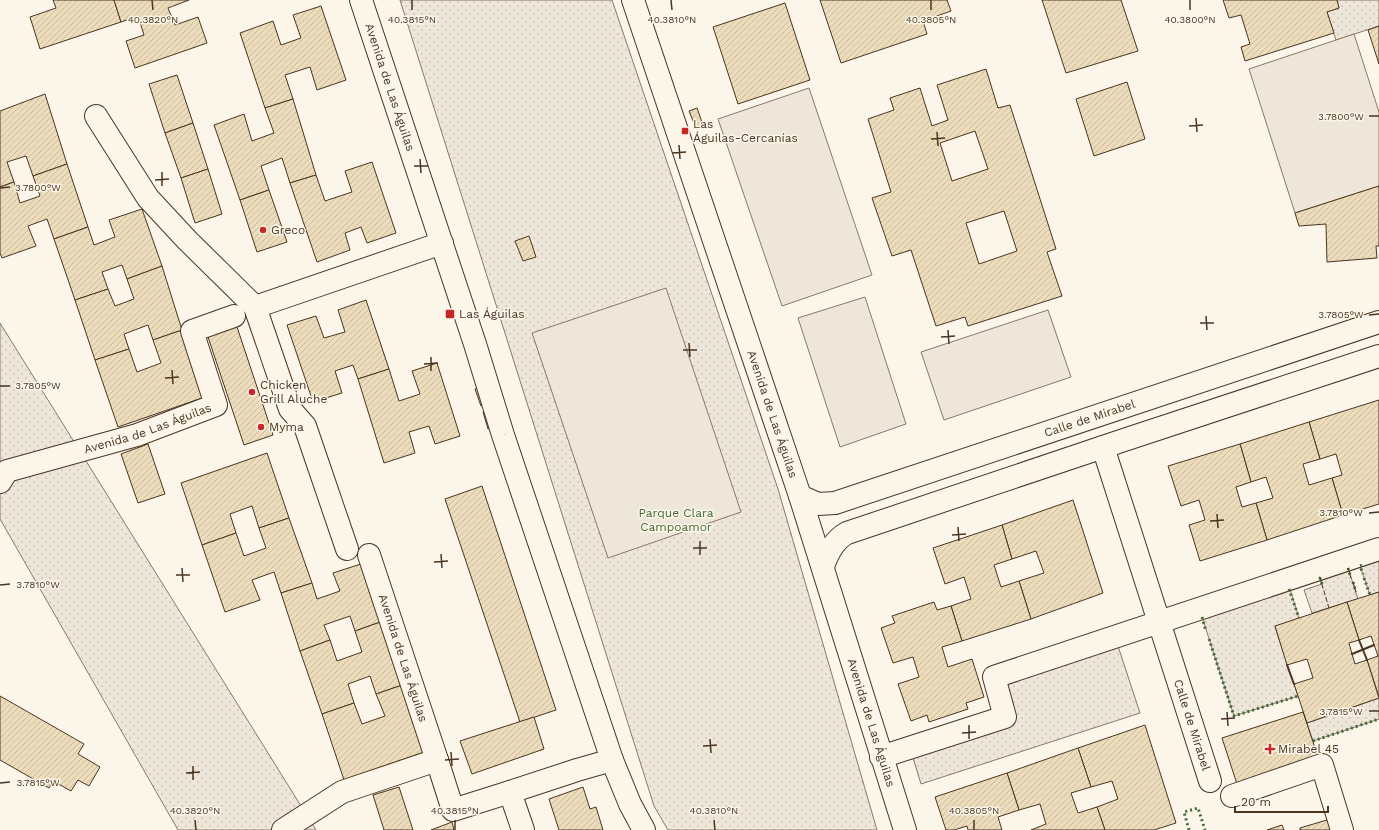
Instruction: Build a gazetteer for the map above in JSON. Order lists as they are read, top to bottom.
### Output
{
  "streets": {
    "street": ["Avenida de Las Águilas", "Calle de Mirabel"]
  },
  "crossings": [
    ["Avenida de Las Águilas", "Calle de Mirabel"]
  ],
  "parks": ["Parque Clara Campoamor"],
  "places": {
    "transit": ["Las Águilas-Cercanías", "Las Águilas"],
    "other": ["Greco", "Chicken Grill Aluche", "Myma"],
    "health": ["Mirabel 45"]
  },
  "scale_bar": "20 m",
  "coordinates": [
    "40.3820°N",
    "40.3815°N",
    "40.3810°N",
    "40.3805°N",
    "40.3800°N",
    "3.7800°W",
    "3.7805°W",
    "3.7810°W",
    "3.7815°W"
  ]
}
